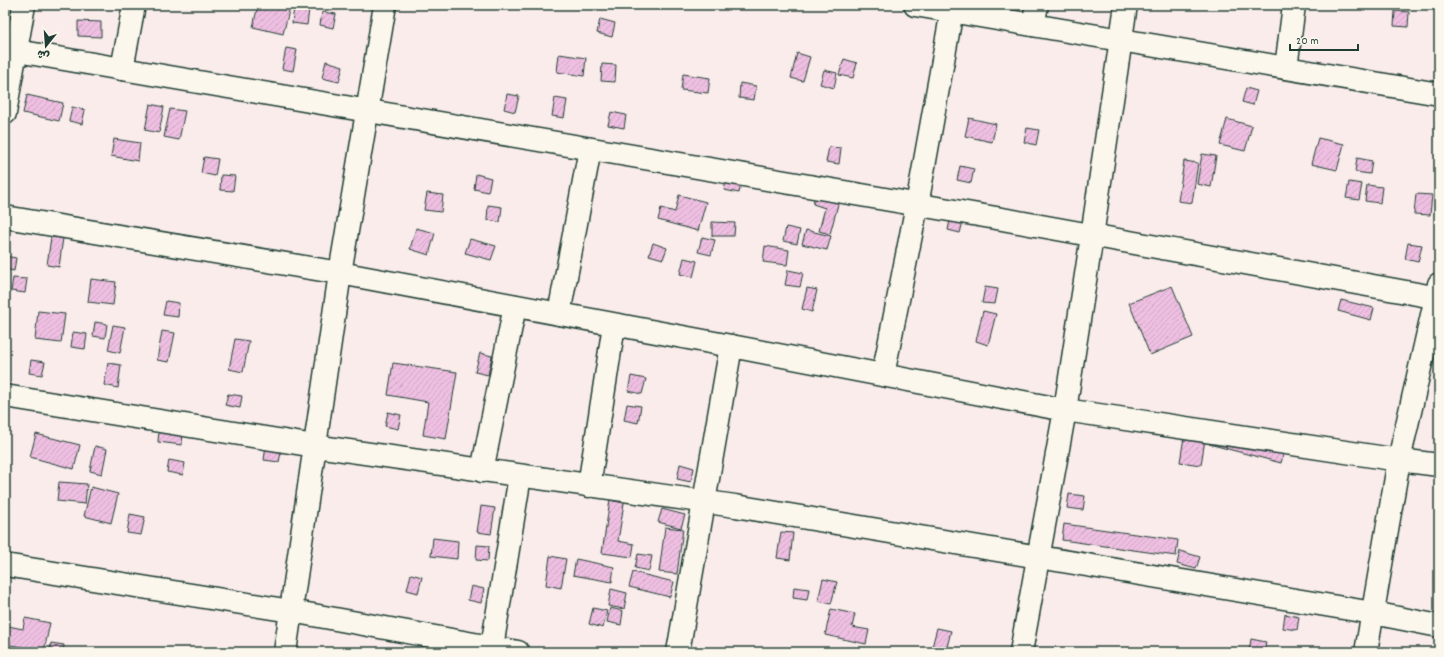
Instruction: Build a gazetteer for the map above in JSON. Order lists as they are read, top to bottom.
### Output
{
  "scale_bar": "20 m",
  "north": "bottom"
}
